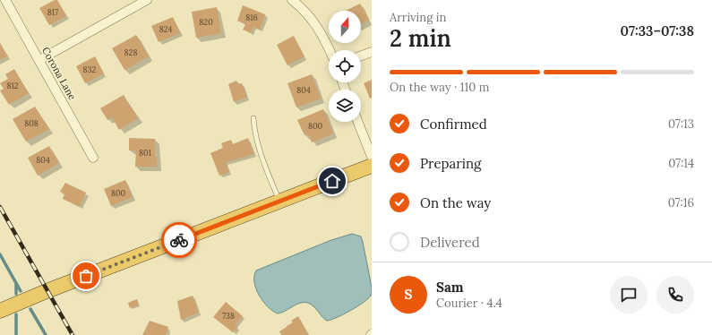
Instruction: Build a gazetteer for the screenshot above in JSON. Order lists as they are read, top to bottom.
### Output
{
  "streets": {
    "street": ["Corona Lane"]
  },
  "house_numbers": [
    "817",
    "816",
    "820",
    "824",
    "828",
    "832",
    "812",
    "804",
    "808",
    "800",
    "801",
    "804",
    "800",
    "738"
  ],
  "north": "top",
  "page": {
    "heading": ["2 min", "Arriving in", "07:33–07:38"],
    "panel": ["Sam", "Courier · 4.4"],
    "bar": "On the way · 110 m",
    "list": [
      ["Confirmed", "07:13"],
      ["Preparing", "07:14"],
      ["On the way", "07:16"],
      "Delivered"
    ],
    "round": "S"
  }
}
